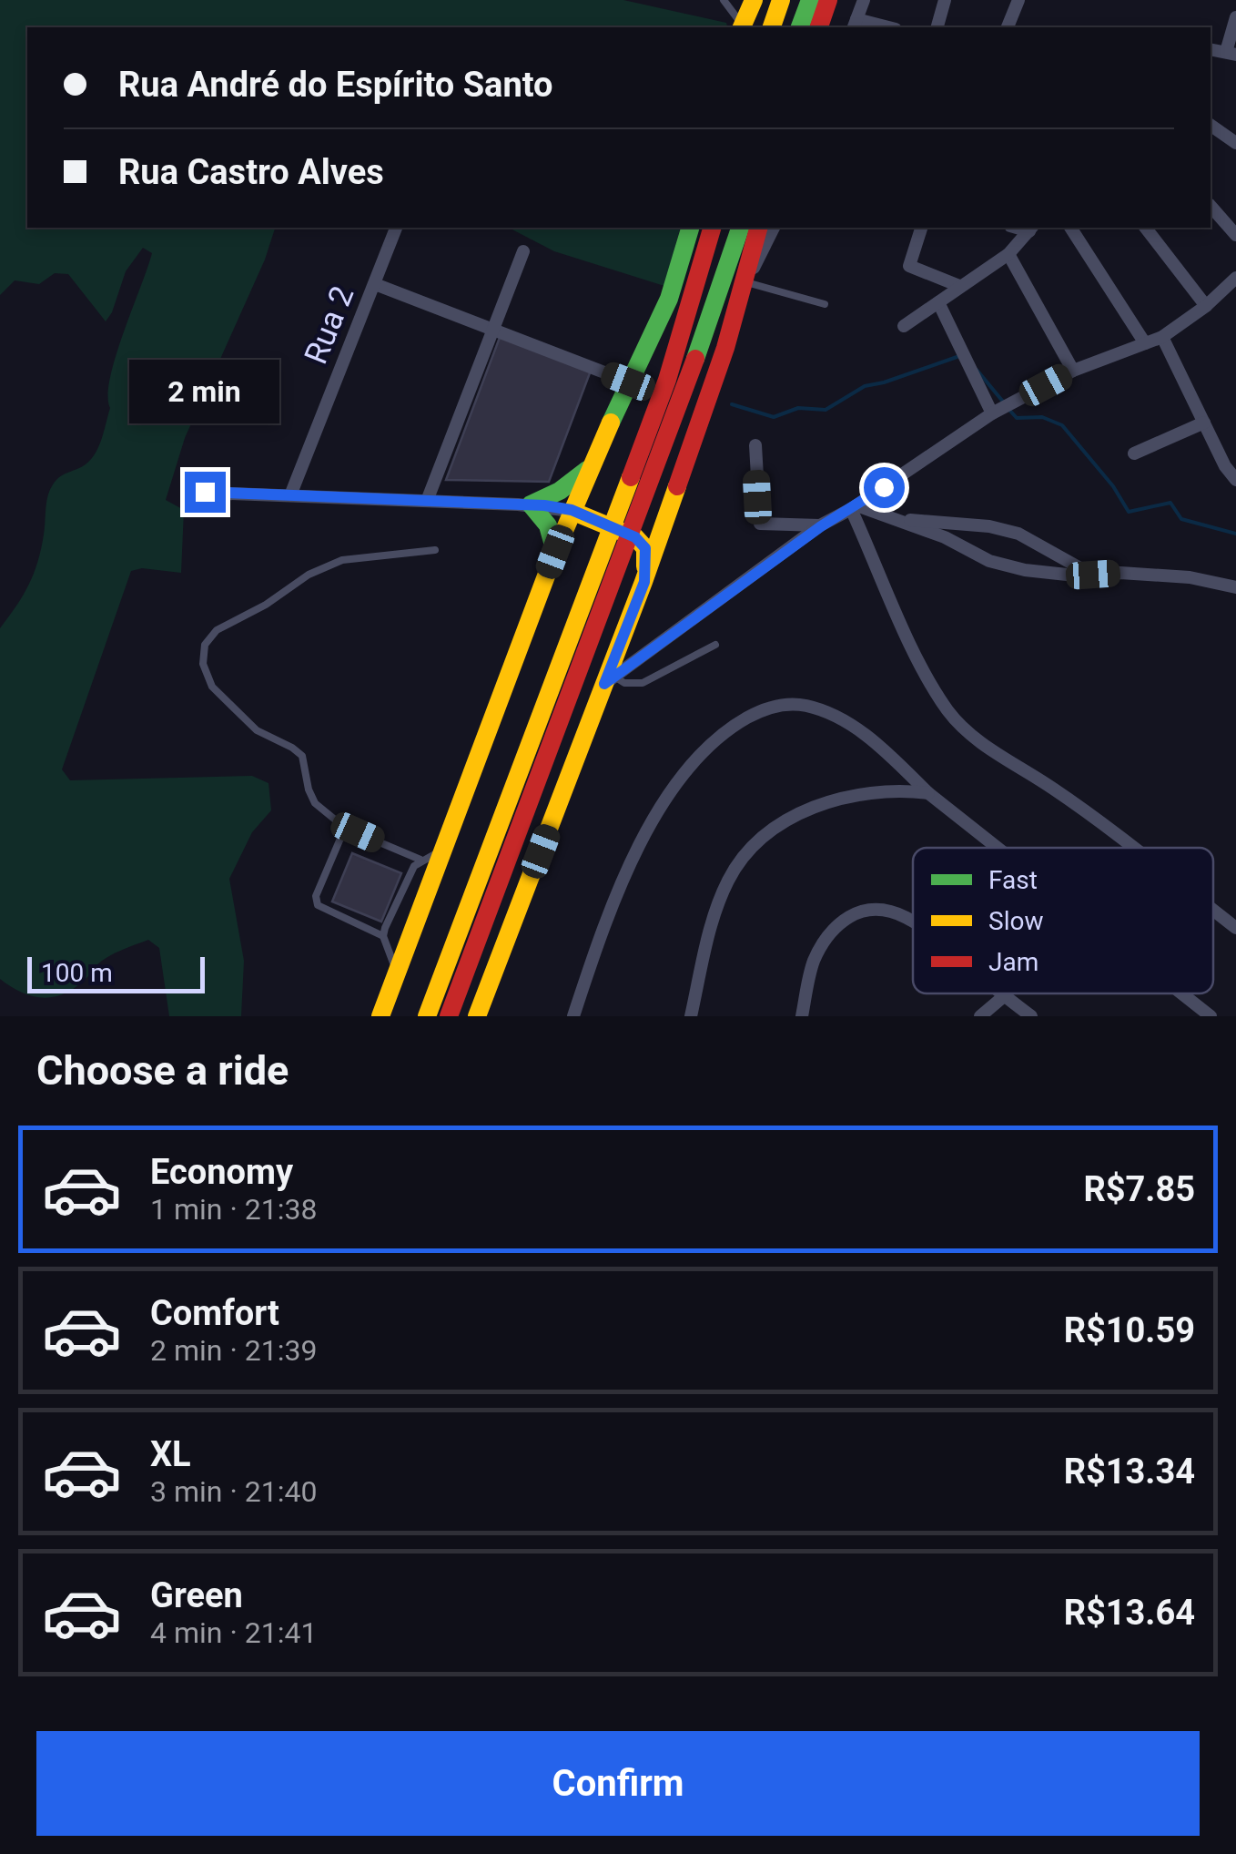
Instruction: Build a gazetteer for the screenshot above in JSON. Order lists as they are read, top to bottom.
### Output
{
  "streets": {
    "street": ["Rua 2"]
  },
  "legend": ["Fast", "Slow", "Jam"],
  "scale_bar": "100 m",
  "page": {
    "banner": ["Rua André do Espírito Santo", "Rua Castro Alves"],
    "bubble": "2 min",
    "scale": "100 m",
    "heading": "Choose a ride",
    "list": [
      {
        "name": "Economy",
        "note": "1 min · 21:38",
        "value": "R$7.85"
      },
      {
        "name": "Comfort",
        "note": "2 min · 21:39",
        "value": "R$10.59"
      },
      {
        "name": "XL",
        "note": "3 min · 21:40",
        "value": "R$13.34"
      },
      {
        "name": "Green",
        "note": "4 min · 21:41",
        "value": "R$13.64"
      }
    ],
    "buttons": "Confirm"
  }
}
